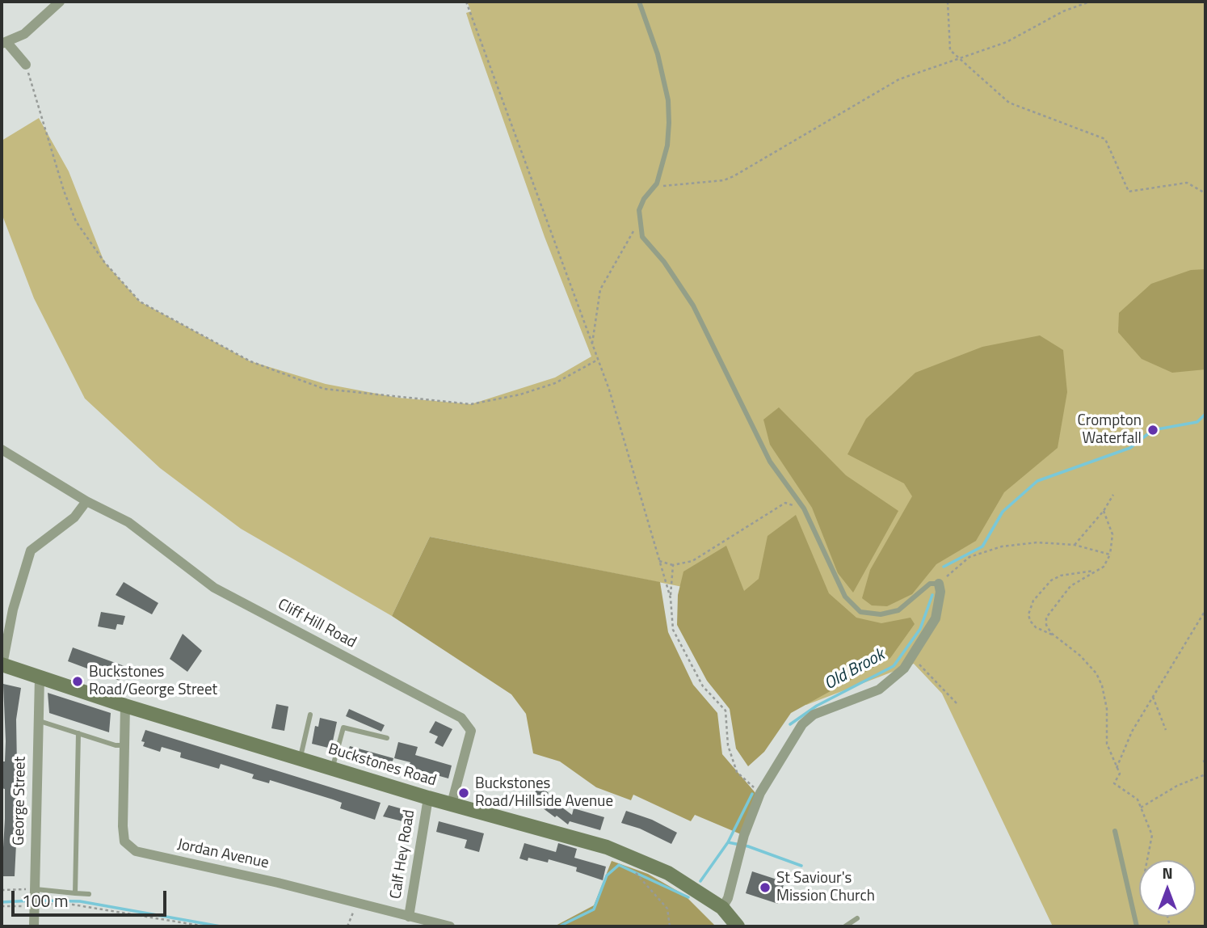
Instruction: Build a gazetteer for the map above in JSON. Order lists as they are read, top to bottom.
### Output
{
  "streets": {
    "main road": ["Buckstones Road"],
    "street": [
      "Cliff Hill Road",
      "George Street",
      "Jordan Avenue",
      "Calf Hey Road"
    ]
  },
  "crossings": [
    ["Cliff Hill Road", "Buckstones Road"],
    ["Buckstones Road", "George Street"],
    ["Buckstones Road", "Jordan Avenue"],
    ["Buckstones Road", "Calf Hey Road"],
    ["Jordan Avenue", "Calf Hey Road"]
  ],
  "water": ["Old Brook"],
  "places": [
    "Crompton Waterfall",
    "Buckstones Road/George Street",
    "Buckstones Road/Hillside Avenue",
    "St Saviour's Mission Church"
  ],
  "scale_bar": "100 m",
  "north": "top"
}
